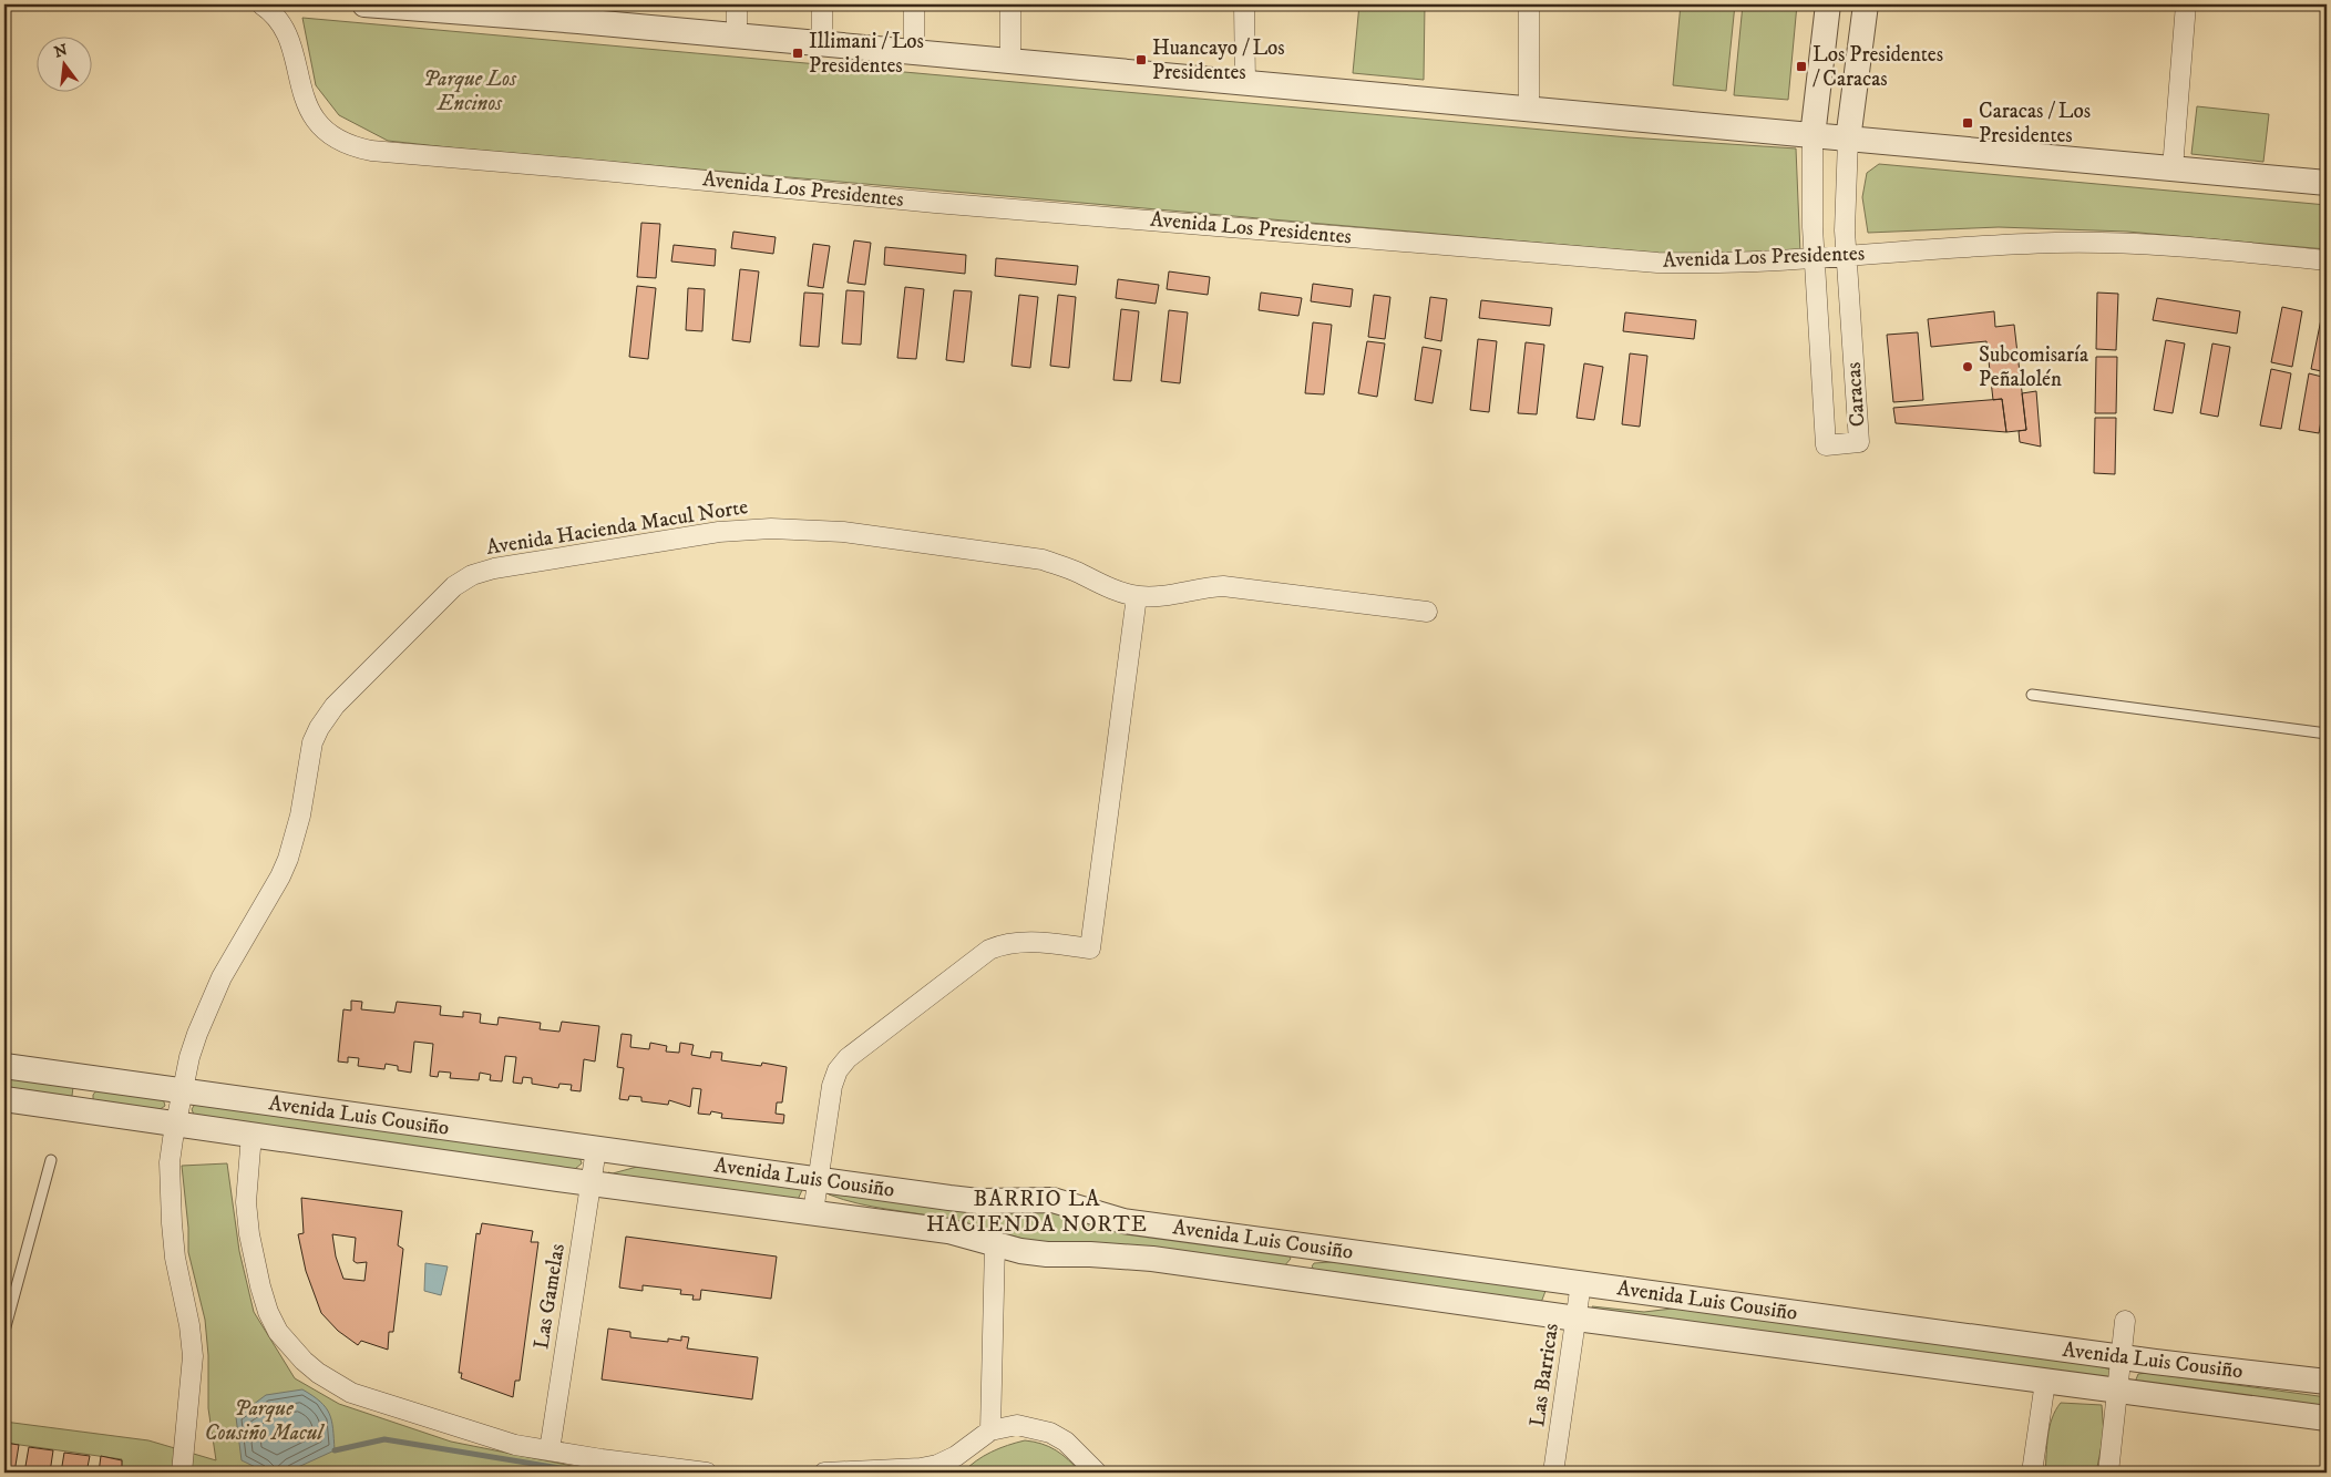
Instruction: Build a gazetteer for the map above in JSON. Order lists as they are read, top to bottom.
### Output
{
  "streets": {
    "street": [
      "Avenida Los Presidentes",
      "Caracas",
      "Avenida Hacienda Macul Norte",
      "Avenida Luis Cousiño",
      "Las Gamelas",
      "Las Barricas"
    ]
  },
  "crossings": [
    ["Avenida Los Presidentes", "Caracas"],
    ["Avenida Hacienda Macul Norte", "Avenida Luis Cousiño"],
    ["Avenida Luis Cousiño", "Las Gamelas"],
    ["Avenida Luis Cousiño", "Las Barricas"]
  ],
  "districts": ["BARRIO LA HACIENDA NORTE"],
  "parks": ["Parque Los Encinos", "Parque Cousiño Macul"],
  "places": {
    "transit": [
      "Illimani / Los Presidentes",
      "Huancayo / Los Presidentes",
      "Los Presidentes / Caracas",
      "Caracas / Los Presidentes"
    ],
    "other": ["Subcomisaría Peñalolén"]
  },
  "north": "top"
}
